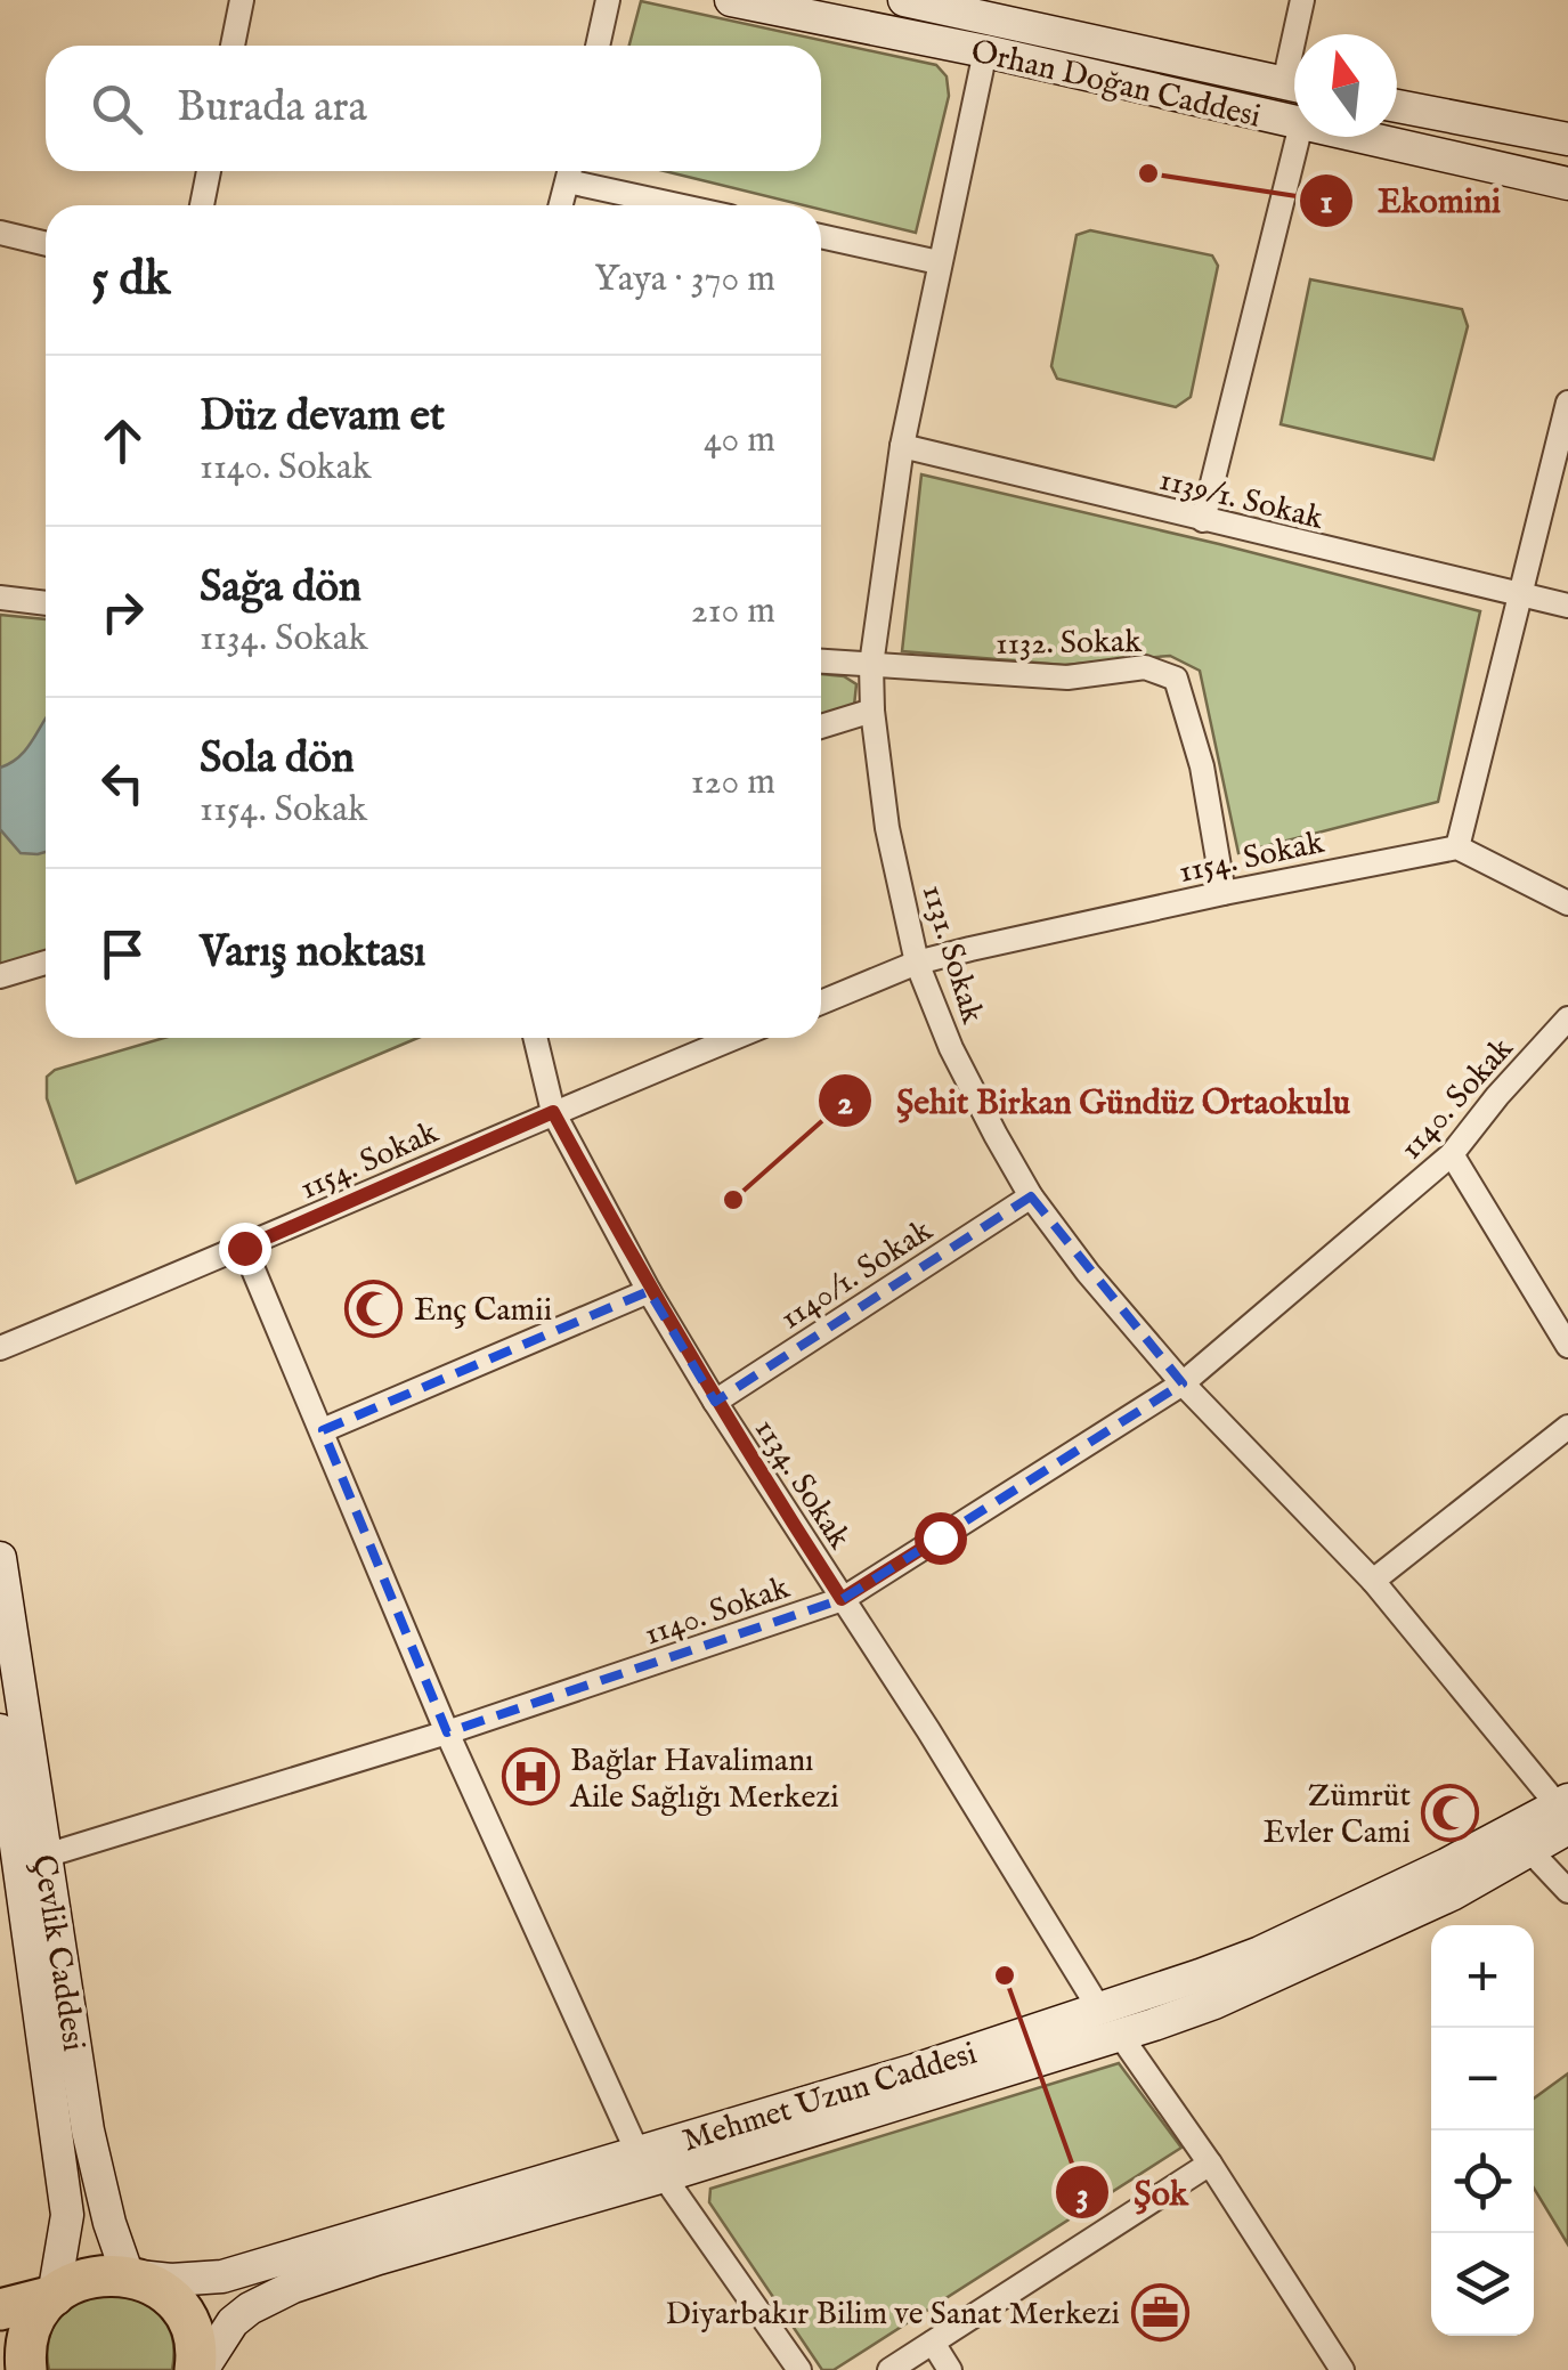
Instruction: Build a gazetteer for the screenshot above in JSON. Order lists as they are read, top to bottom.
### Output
{
  "streets": {
    "main road": ["Orhan Doğan Caddesi", "Çevlik Caddesi", "Mehmet Uzun Caddesi"],
    "street": [
      "1139/1. Sokak",
      "1132. Sokak",
      "1154. Sokak",
      "1131. Sokak",
      "1140. Sokak",
      "1140/1. Sokak",
      "1134. Sokak"
    ]
  },
  "crossings": [
    ["Orhan Doğan Caddesi", "1131. Sokak"],
    ["1139/1. Sokak", "1131. Sokak"],
    ["1132. Sokak", "1154. Sokak"],
    ["1132. Sokak", "1131. Sokak"],
    ["1154. Sokak", "1131. Sokak"],
    ["1154. Sokak", "1134. Sokak"],
    ["1131. Sokak", "1140. Sokak"],
    ["1131. Sokak", "1140/1. Sokak"],
    ["1131. Sokak", "Mehmet Uzun Caddesi"],
    ["1140. Sokak", "1134. Sokak"],
    ["1140. Sokak", "Çevlik Caddesi"],
    ["1140/1. Sokak", "1134. Sokak"],
    ["1134. Sokak", "Mehmet Uzun Caddesi"],
    ["Çevlik Caddesi", "Mehmet Uzun Caddesi"]
  ],
  "places": {
    "other": ["Ekomini", "Şehit Birkan Gündüz Ortaokulu", "Şok"],
    "mosque": ["Enç Camii", "Zümrüt Evler Cami"],
    "hospital": ["Bağlar Havalimanı Aile Sağlığı Merkezi"],
    "office": ["Diyarbakır Bilim ve Sanat Merkezi"]
  },
  "north": "top",
  "page": {
    "search": "Burada ara",
    "heading": ["5 dk", "Yaya · 370 m"],
    "list": [
      ["Düz devam et", "1140. Sokak", "40 m"],
      ["Sağa dön", "1134. Sokak", "210 m"],
      ["Sola dön", "1154. Sokak", "120 m"],
      "Varış noktası"
    ],
    "map_buttons": ["+", "−"]
  }
}
